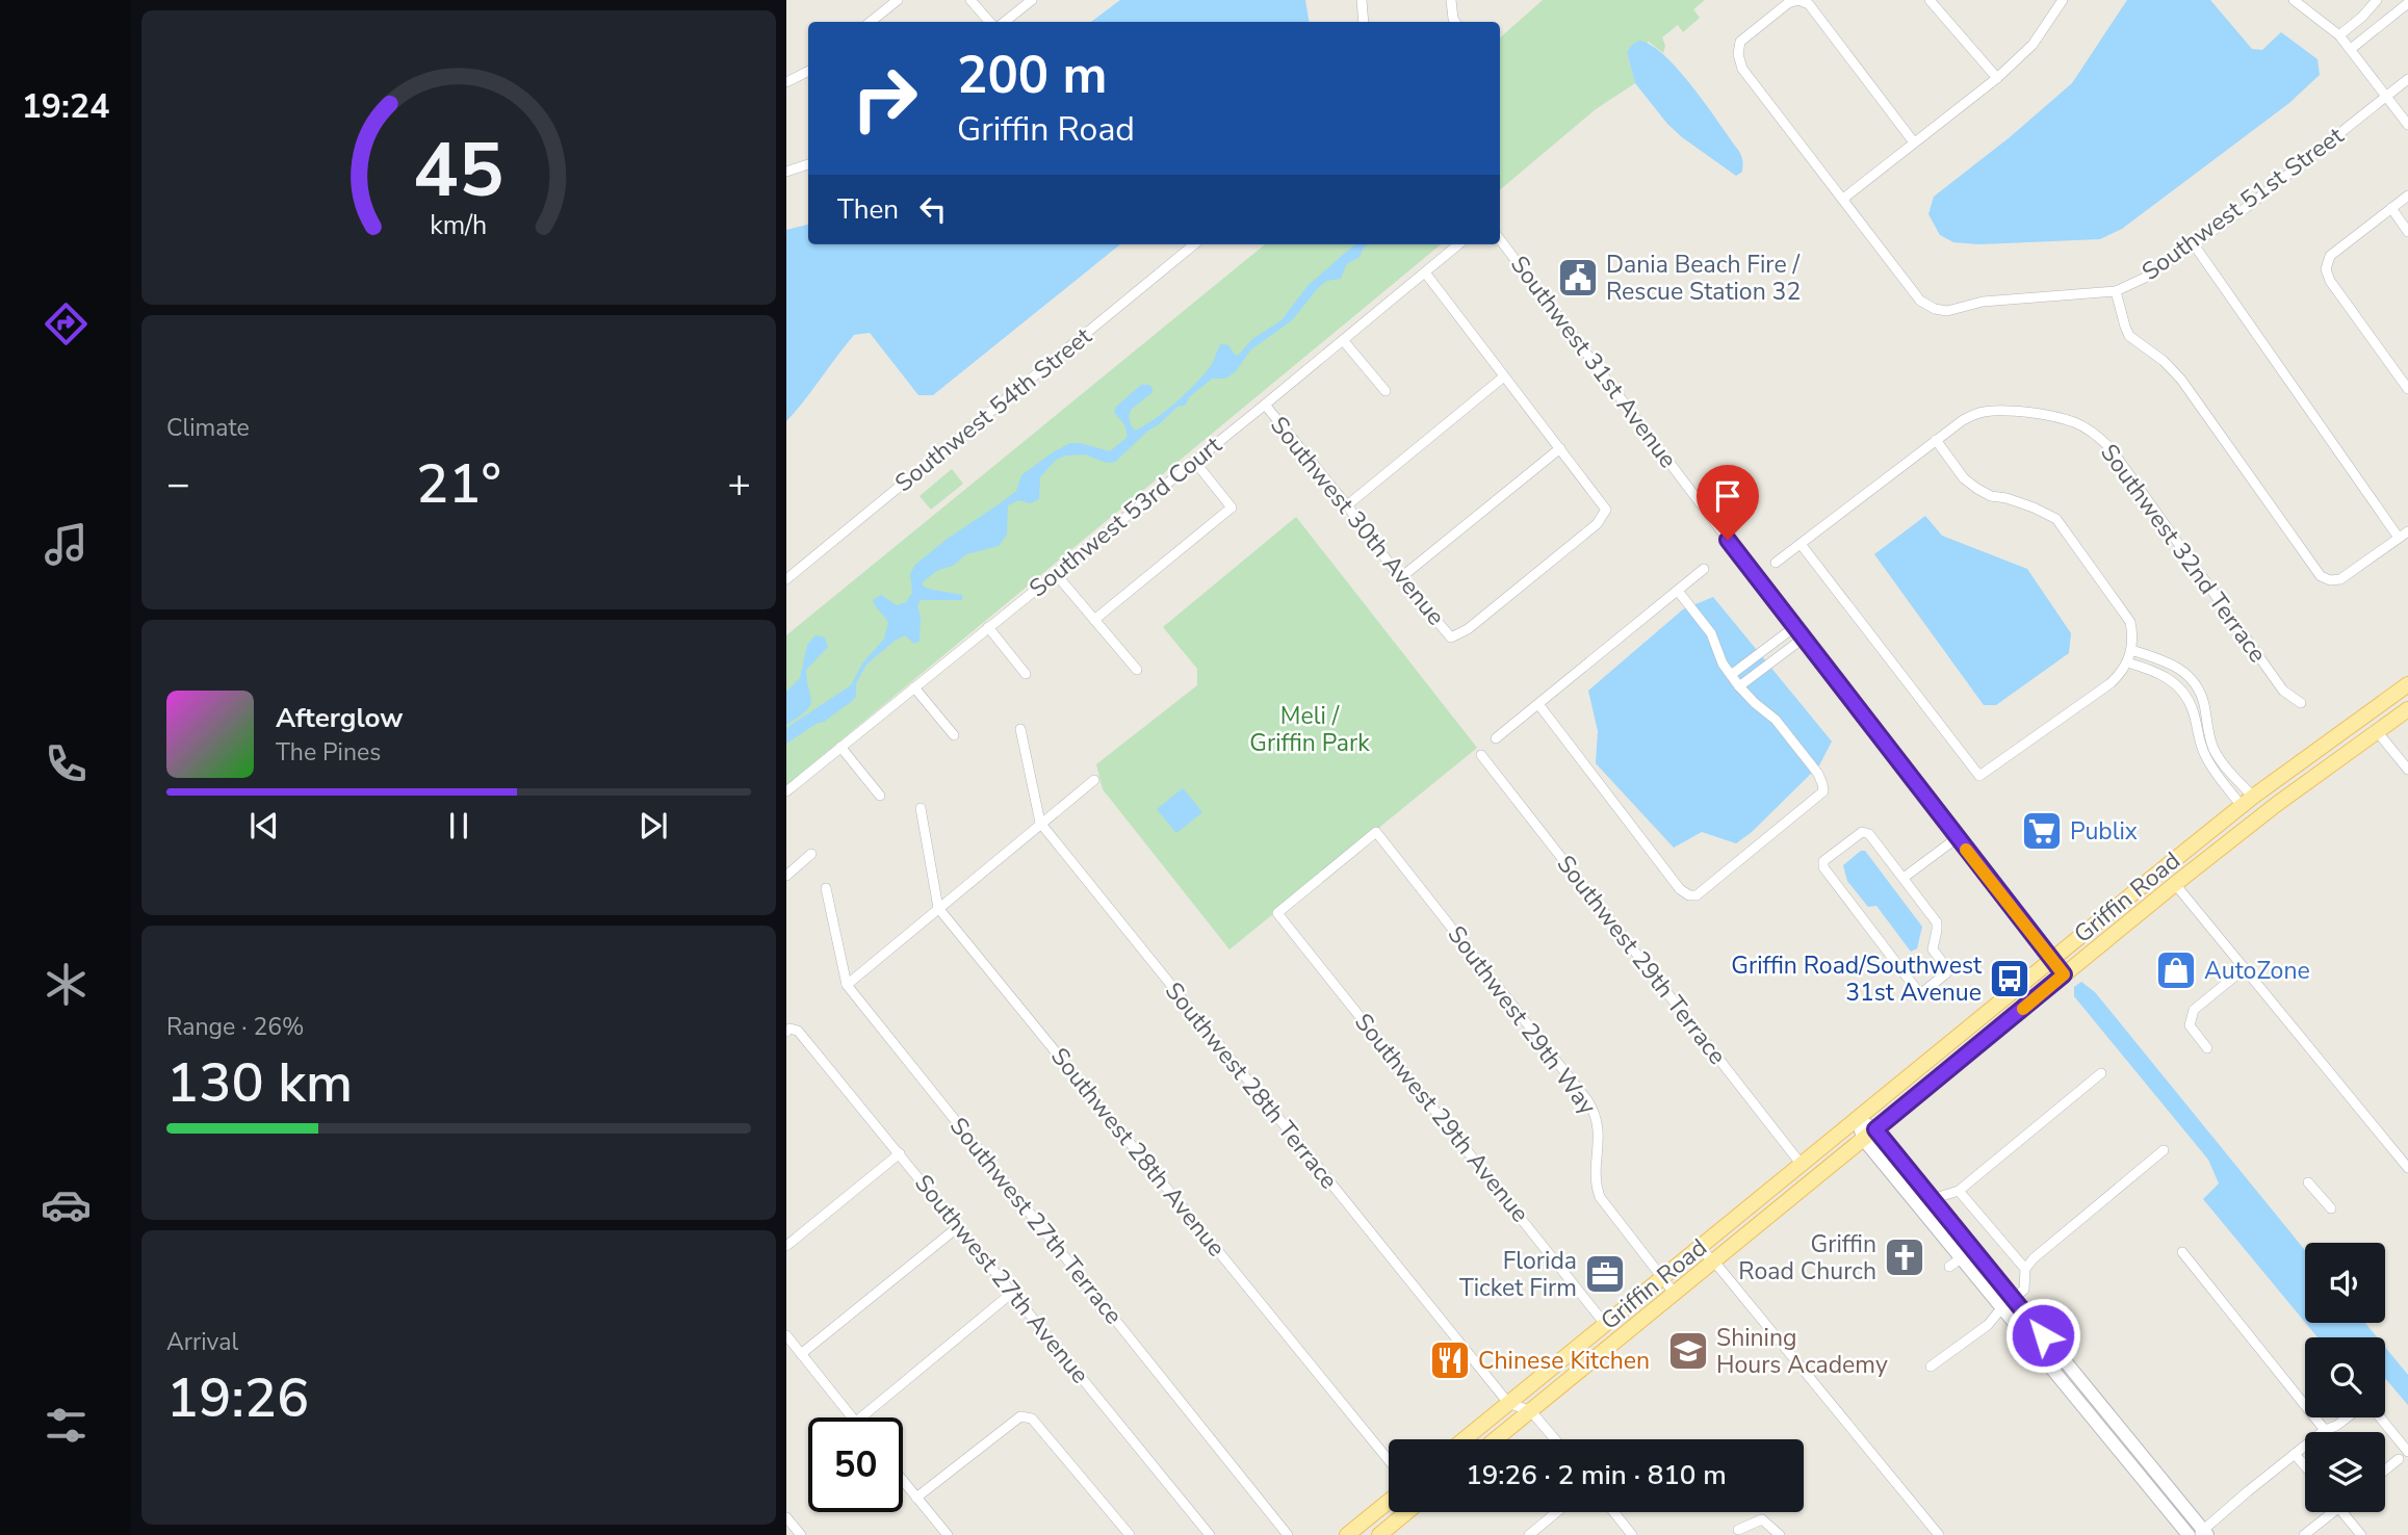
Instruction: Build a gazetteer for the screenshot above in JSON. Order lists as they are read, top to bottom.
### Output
{
  "streets": {
    "main road": ["Griffin Road"],
    "street": [
      "Southwest 51st Street",
      "Southwest 31st Avenue",
      "Southwest 54th Street",
      "Southwest 53rd Court",
      "Southwest 30th Avenue",
      "Southwest 32nd Terrace",
      "Southwest 29th Terrace",
      "Southwest 29th Way",
      "Southwest 28th Terrace",
      "Southwest 29th Avenue",
      "Southwest 28th Avenue",
      "Southwest 27th Terrace",
      "Southwest 27th Avenue"
    ]
  },
  "crossings": [
    ["Southwest 31st Avenue", "Griffin Road"],
    ["Southwest 53rd Court", "Southwest 30th Avenue"],
    ["Griffin Road", "Southwest 29th Terrace"],
    ["Griffin Road", "Southwest 29th Way"],
    ["Griffin Road", "Southwest 28th Terrace"],
    ["Griffin Road", "Southwest 29th Avenue"],
    ["Southwest 29th Way", "Southwest 29th Avenue"]
  ],
  "parks": ["Meli / Griffin Park"],
  "places": {
    "public building": ["Dania Beach Fire / Rescue Station 32"],
    "supermarket": ["Publix"],
    "shop": ["AutoZone"],
    "bus stop": ["Griffin Road/Southwest 31st Avenue"],
    "church": ["Griffin Road Church"],
    "office": ["Florida Ticket Firm"],
    "school or university": ["Shining Hours Academy"],
    "restaurant": ["Chinese Kitchen"]
  },
  "page": {
    "tabs": "19:24",
    "turn": ["200 m", "Griffin Road"],
    "then": "Then",
    "tile": [
      "Climate",
      ["Range · 26%", "130 km"],
      ["Arrival", "19:26"]
    ],
    "heat": ["−", "21°", "+"],
    "song": ["Afterglow", "The Pines"],
    "limit": "50",
    "trip": "19:26 · 2 min · 810 m",
    "gauge": ["45", "km/h"]
  }
}
